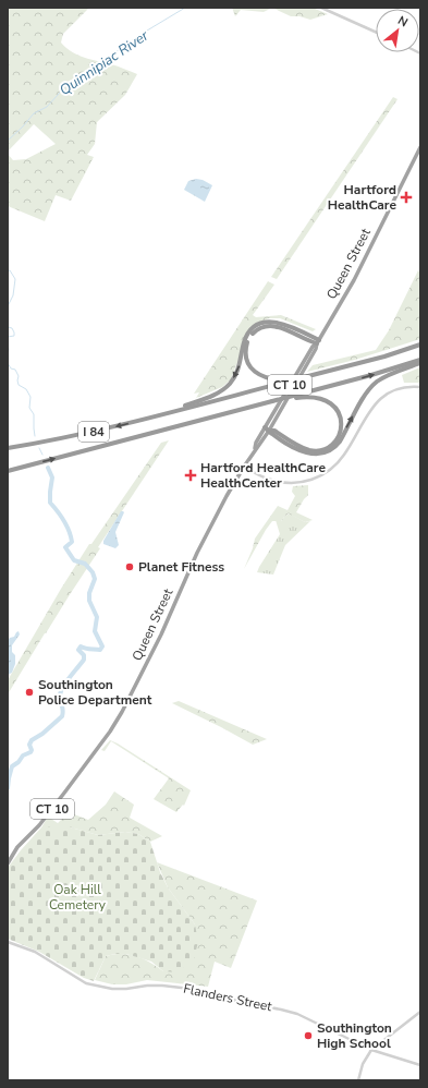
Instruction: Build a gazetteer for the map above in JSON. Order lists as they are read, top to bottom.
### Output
{
  "streets": {
    "highway": ["Queen Street", "CT 10", "I 84"],
    "street": ["Flanders Street"]
  },
  "water": ["Quinnipiac River"],
  "parks": ["Oak Hill Cemetery"],
  "places": {
    "health": ["Hartford HealthCare", "Hartford HealthCare HealthCenter"],
    "other": ["Planet Fitness", "Southington Police Department", "Southington High School"]
  },
  "north": "top right"
}
